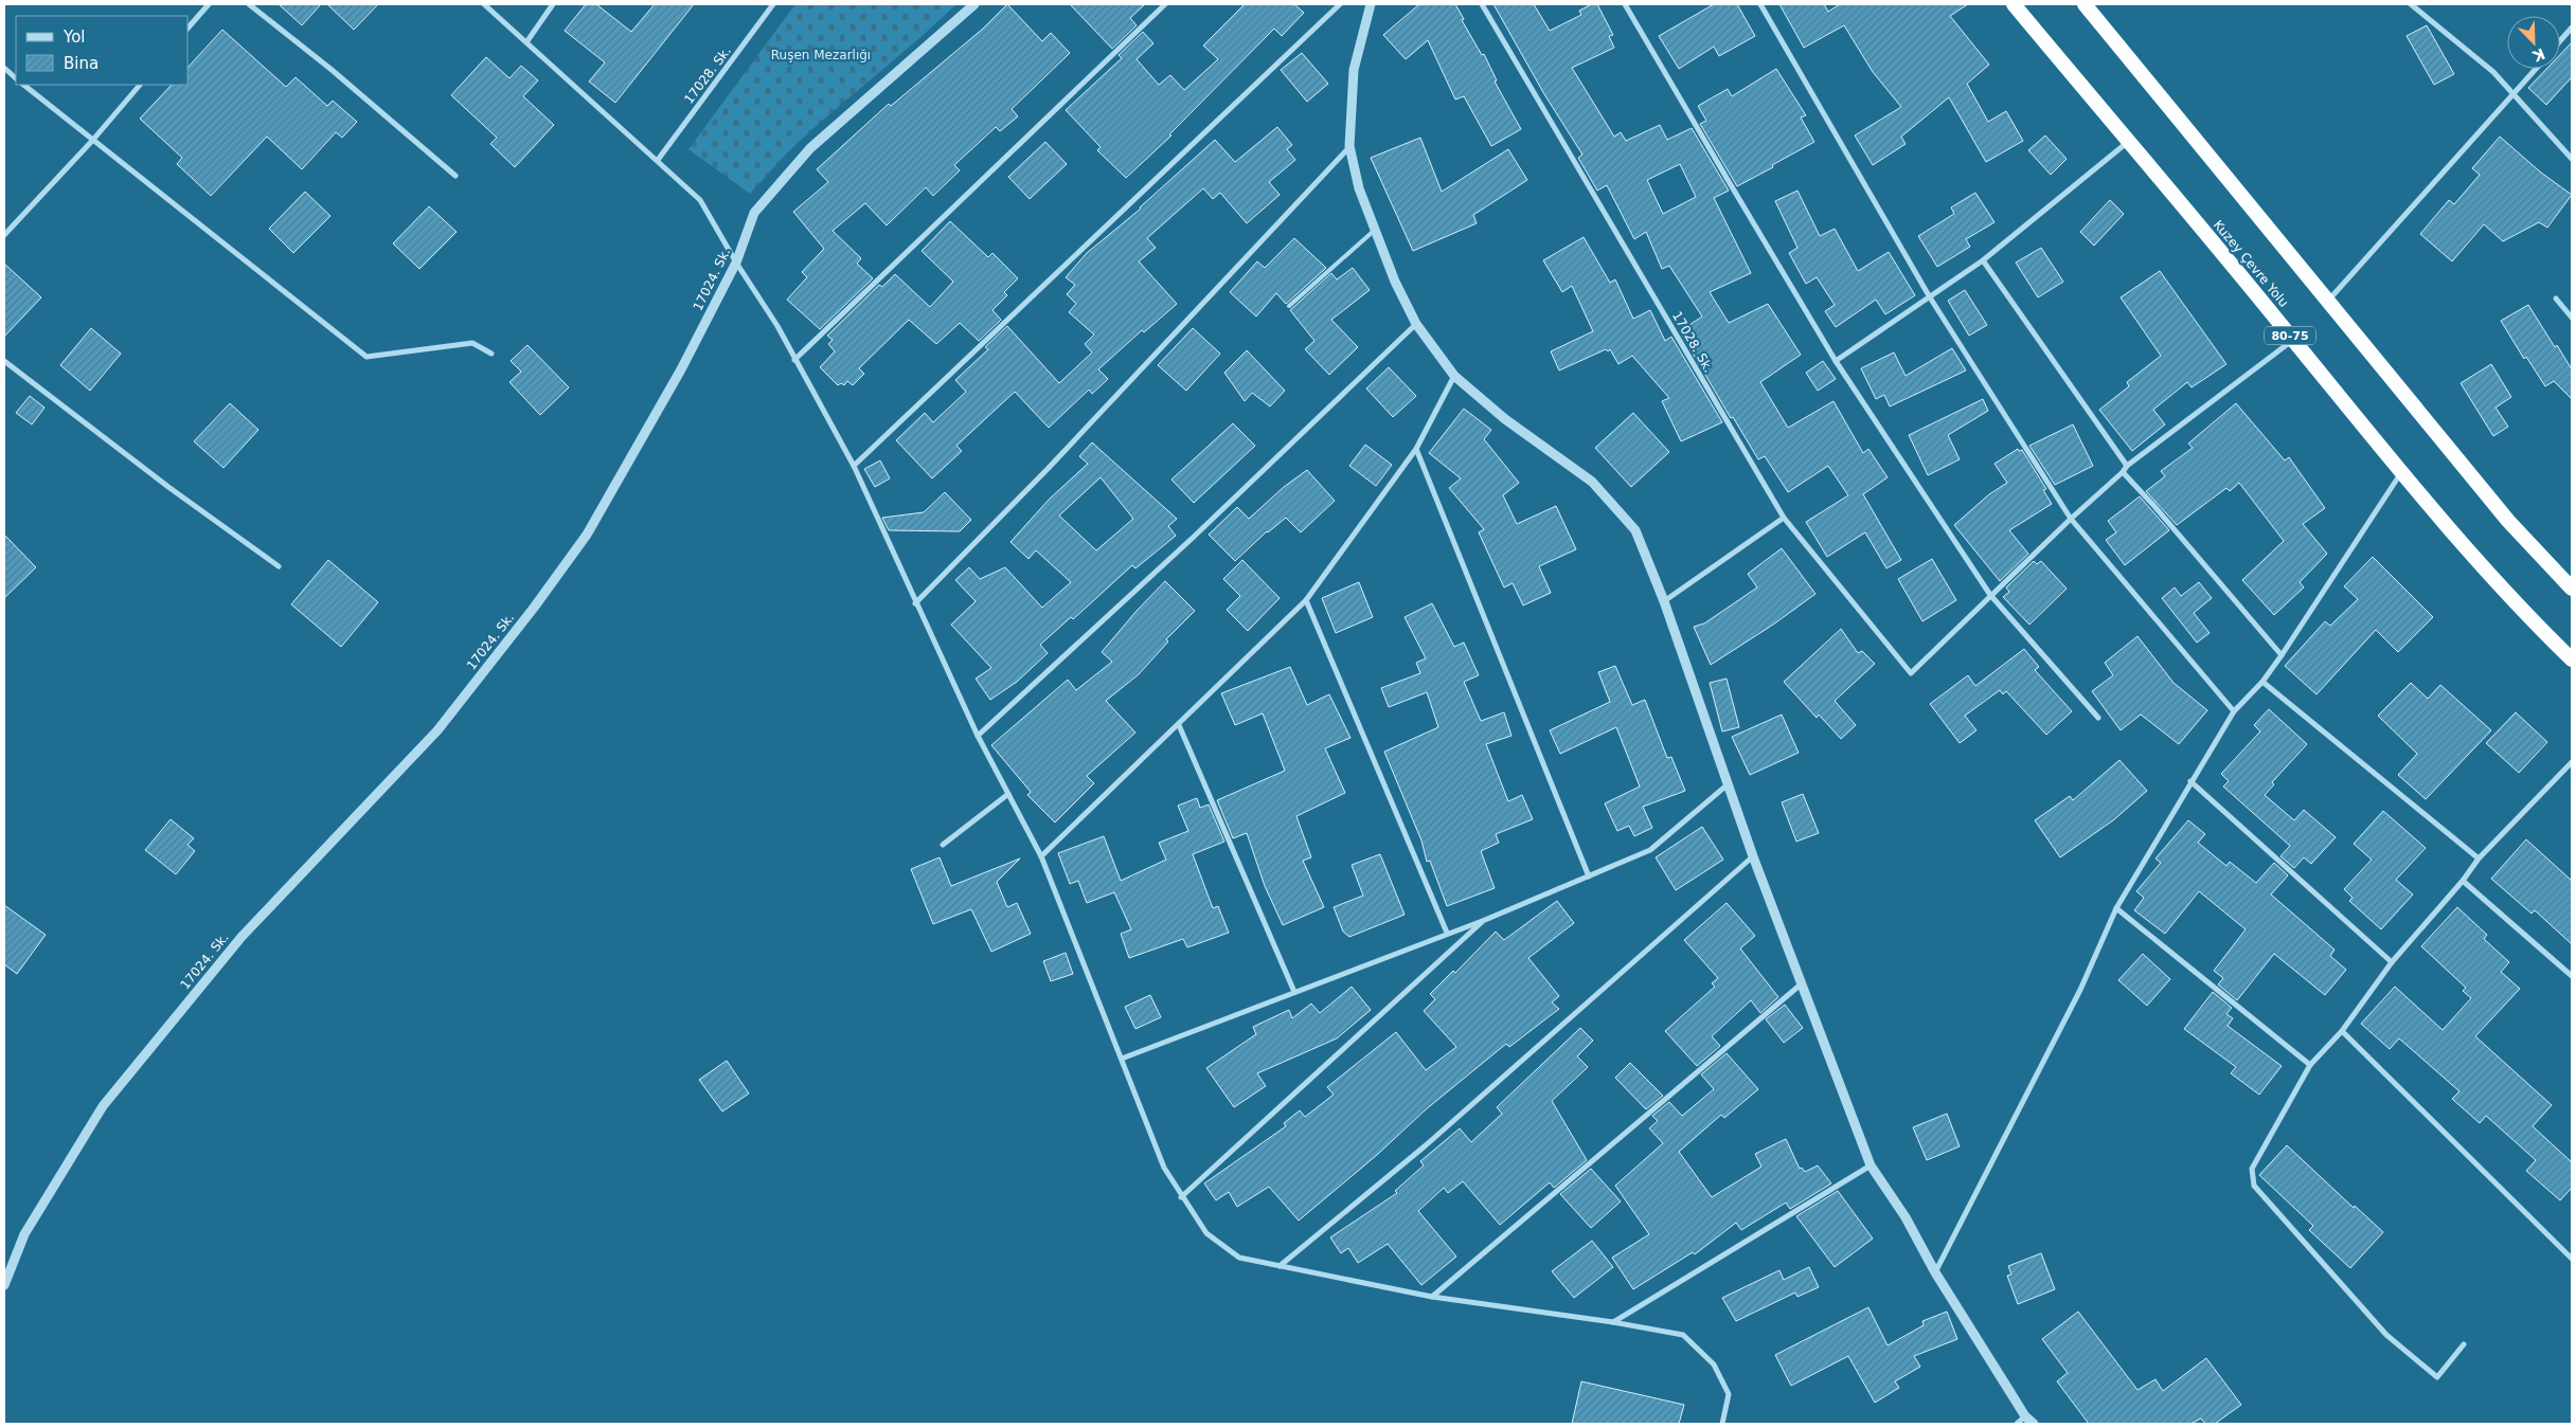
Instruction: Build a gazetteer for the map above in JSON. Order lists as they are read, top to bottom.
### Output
{
  "streets": {
    "highway": ["Kuzey Çevre Yolu", "80-75"],
    "street": ["17028. Sk.", "17024. Sk."]
  },
  "parks": ["Ruşen Mezarlığı"],
  "legend": ["Yol", "Bina"],
  "north": "bottom right"
}
